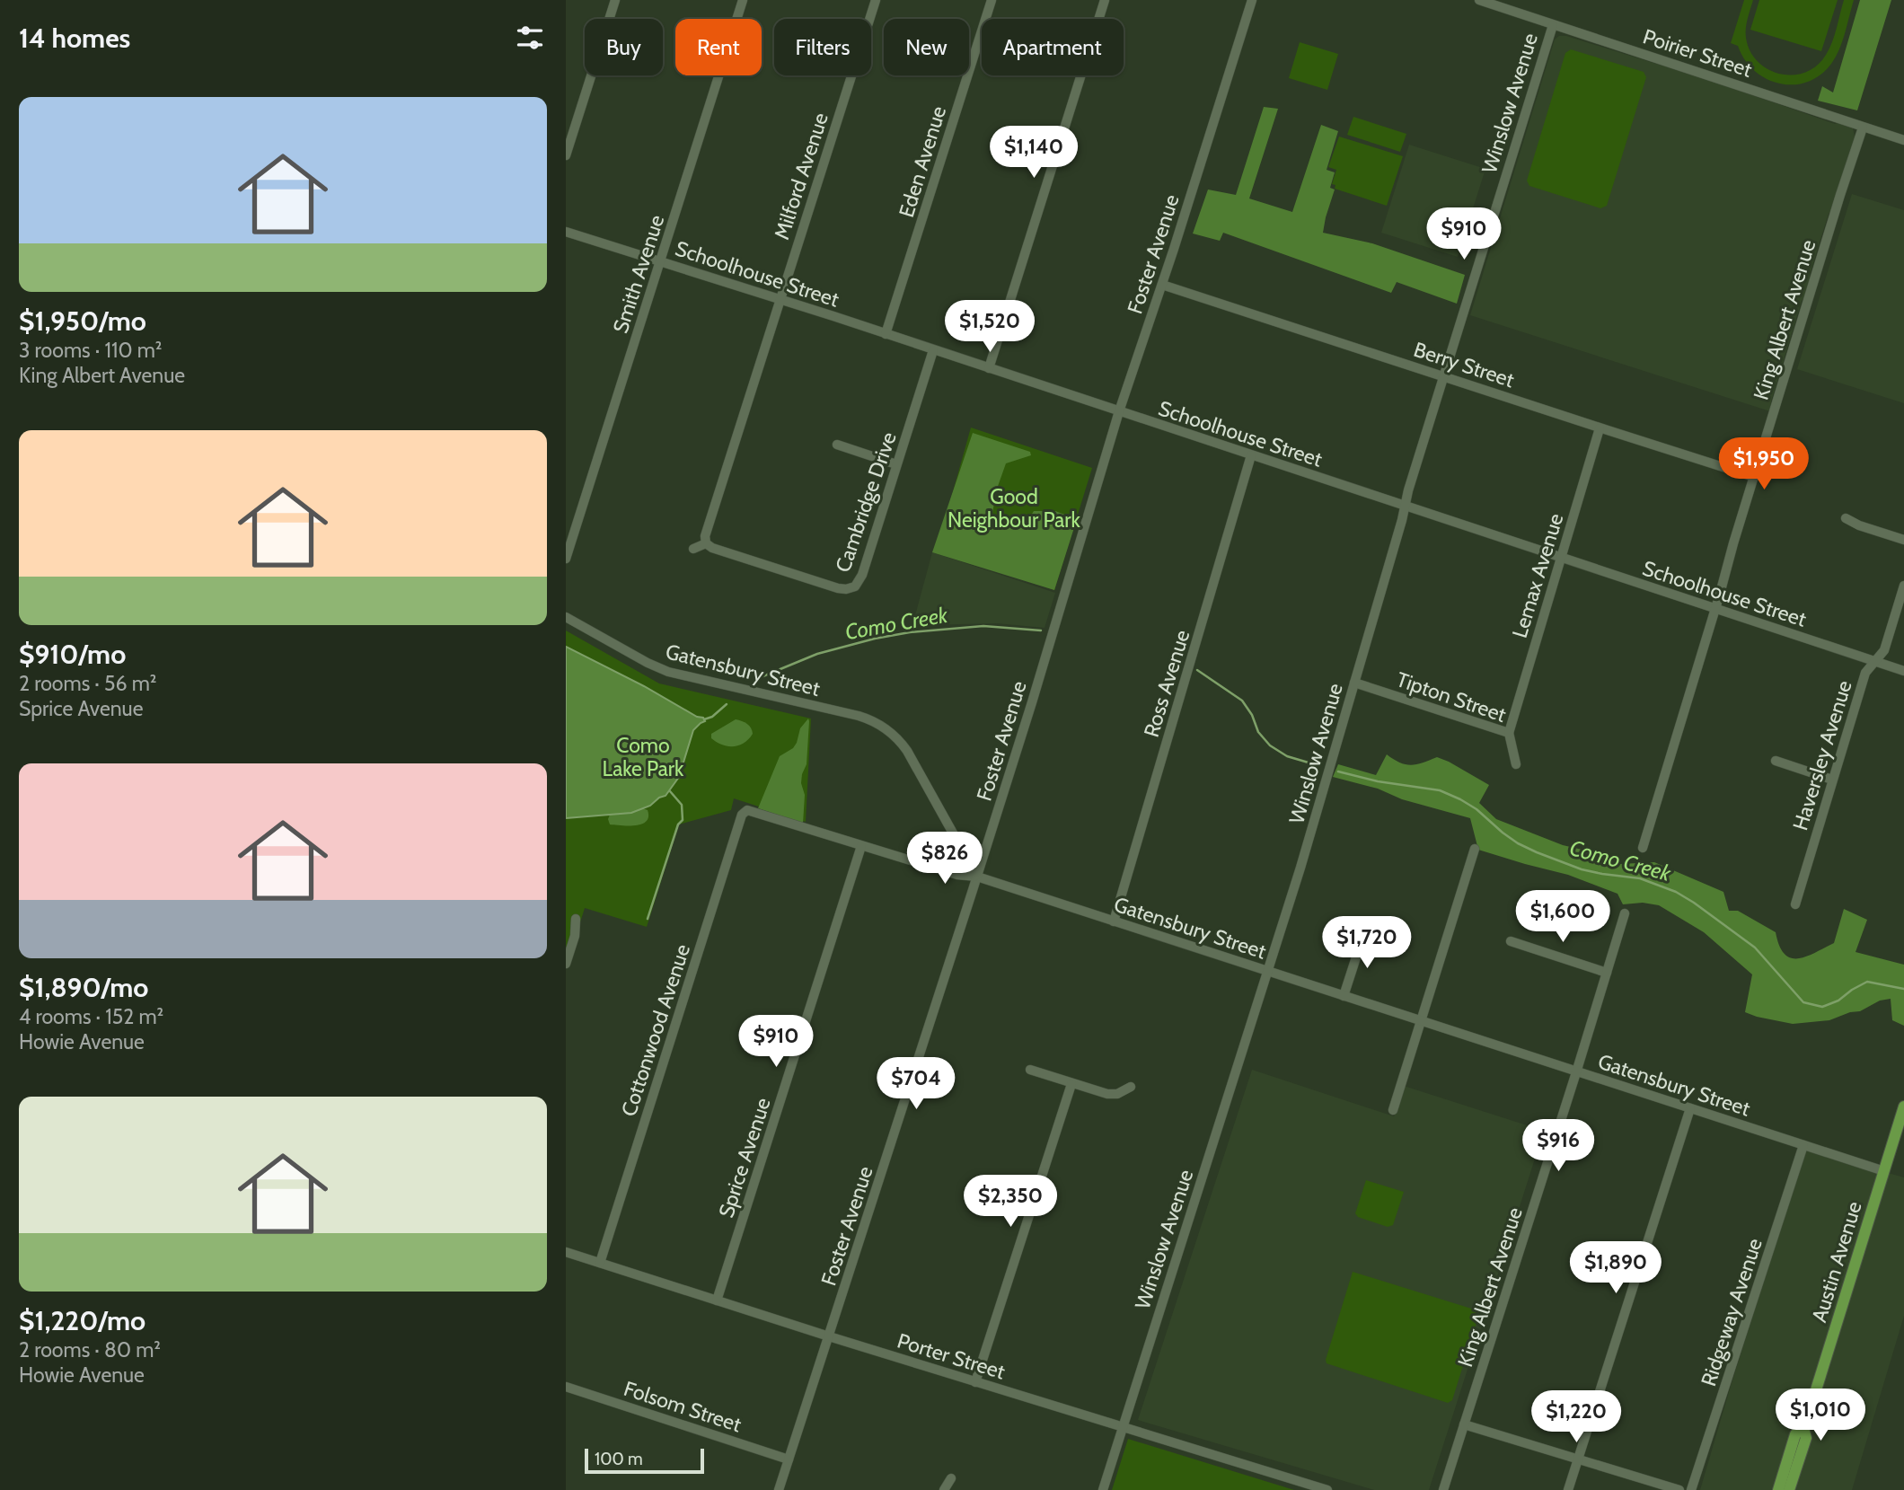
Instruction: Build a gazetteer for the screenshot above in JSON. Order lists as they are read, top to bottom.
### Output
{
  "streets": {
    "main road": ["Austin Avenue"],
    "street": [
      "Poirier Street",
      "Winslow Avenue",
      "Eden Avenue",
      "Milford Avenue",
      "Foster Avenue",
      "Smith Avenue",
      "Schoolhouse Street",
      "King Albert Avenue",
      "Berry Street",
      "Cambridge Drive",
      "Lemax Avenue",
      "Gatensbury Street",
      "Ross Avenue",
      "Tipton Street",
      "Haversley Avenue",
      "Cottonwood Avenue",
      "Sprice Avenue",
      "Ridgeway Avenue",
      "Porter Street",
      "Folsom Street"
    ]
  },
  "crossings": [
    ["Poirier Street", "Winslow Avenue"],
    ["Poirier Street", "King Albert Avenue"],
    ["Winslow Avenue", "Schoolhouse Street"],
    ["Winslow Avenue", "Berry Street"],
    ["Winslow Avenue", "Gatensbury Street"],
    ["Winslow Avenue", "Tipton Street"],
    ["Winslow Avenue", "Porter Street"],
    ["Eden Avenue", "Schoolhouse Street"],
    ["Milford Avenue", "Schoolhouse Street"],
    ["Milford Avenue", "Cambridge Drive"],
    ["Foster Avenue", "Schoolhouse Street"],
    ["Foster Avenue", "Berry Street"],
    ["Foster Avenue", "Gatensbury Street"],
    ["Foster Avenue", "Porter Street"],
    ["Foster Avenue", "Folsom Street"],
    ["Smith Avenue", "Schoolhouse Street"],
    ["Schoolhouse Street", "King Albert Avenue"],
    ["Schoolhouse Street", "Cambridge Drive"],
    ["Schoolhouse Street", "Lemax Avenue"],
    ["Schoolhouse Street", "Ross Avenue"],
    ["Schoolhouse Street", "Haversley Avenue"],
    ["King Albert Avenue", "Berry Street"],
    ["King Albert Avenue", "Gatensbury Street"],
    ["Berry Street", "Lemax Avenue"],
    ["Lemax Avenue", "Tipton Street"],
    ["Gatensbury Street", "Ross Avenue"],
    ["Gatensbury Street", "Austin Avenue"],
    ["Gatensbury Street", "Ridgeway Avenue"],
    ["Cottonwood Avenue", "Sprice Avenue"],
    ["Cottonwood Avenue", "Porter Street"],
    ["Sprice Avenue", "Porter Street"]
  ],
  "water": ["Como Creek"],
  "parks": ["Good Neighbour Park", "Como Lake Park"],
  "scale_bar": "100 m",
  "page": {
    "heading": "14 homes",
    "chip": [
      "Buy",
      "Rent",
      "Filters",
      "New",
      "Apartment"
    ],
    "list": [
      {
        "name": "$1,950/mo",
        "note": "3 rooms · 110 m² · King Albert Avenue"
      },
      {
        "name": "$910/mo",
        "note": "2 rooms · 56 m² · Sprice Avenue"
      },
      {
        "name": "$1,890/mo",
        "note": "4 rooms · 152 m² · Howie Avenue"
      },
      {
        "name": "$1,220/mo",
        "note": "2 rooms · 80 m² · Howie Avenue"
      }
    ],
    "price": [
      "$1,140",
      "$910",
      "$1,520",
      "$1,950",
      "$826",
      "$1,600",
      "$1,720",
      "$910",
      "$704",
      "$916",
      "$2,350",
      "$1,890",
      "$1,010",
      "$1,220"
    ],
    "scale": "100 m"
  }
}
